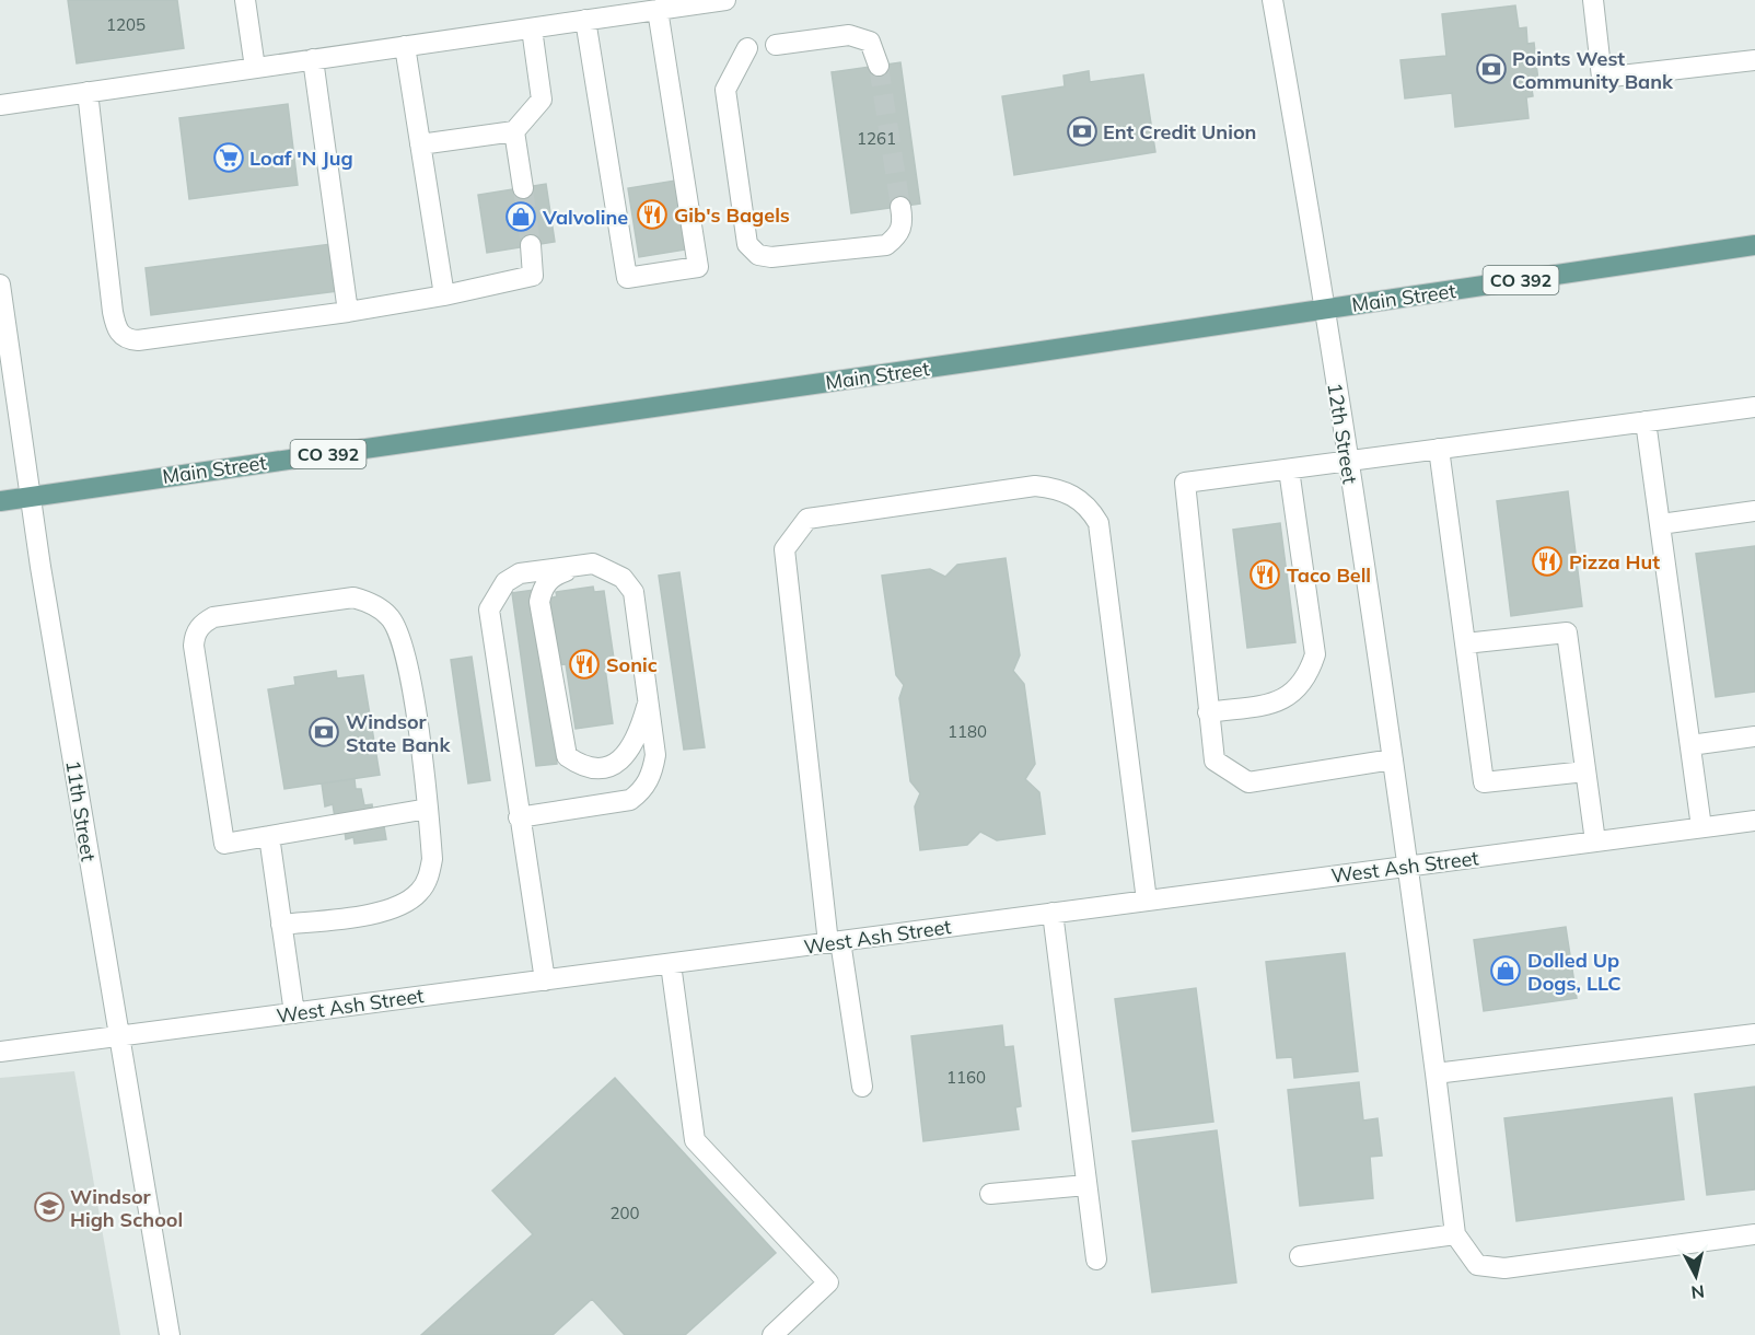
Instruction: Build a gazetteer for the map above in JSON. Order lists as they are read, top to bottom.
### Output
{
  "streets": {
    "main road": ["CO 392", "Main Street"],
    "street": ["12th Street", "11th Street", "West Ash Street"]
  },
  "crossings": [
    ["Main Street", "12th Street"],
    ["Main Street", "11th Street"],
    ["12th Street", "West Ash Street"],
    ["11th Street", "West Ash Street"]
  ],
  "places": {
    "bank": ["Points West Community Bank", "Ent Credit Union", "Windsor State Bank"],
    "supermarket": ["Loaf 'N Jug"],
    "restaurant": [
      "Gib's Bagels",
      "Pizza Hut",
      "Taco Bell",
      "Sonic"
    ],
    "shop": ["Valvoline", "Dolled Up Dogs, LLC"],
    "school or university": ["Windsor High School"]
  },
  "house_numbers": [
    "1205",
    "1261",
    "1180",
    "1160",
    "200"
  ],
  "north": "bottom"
}
